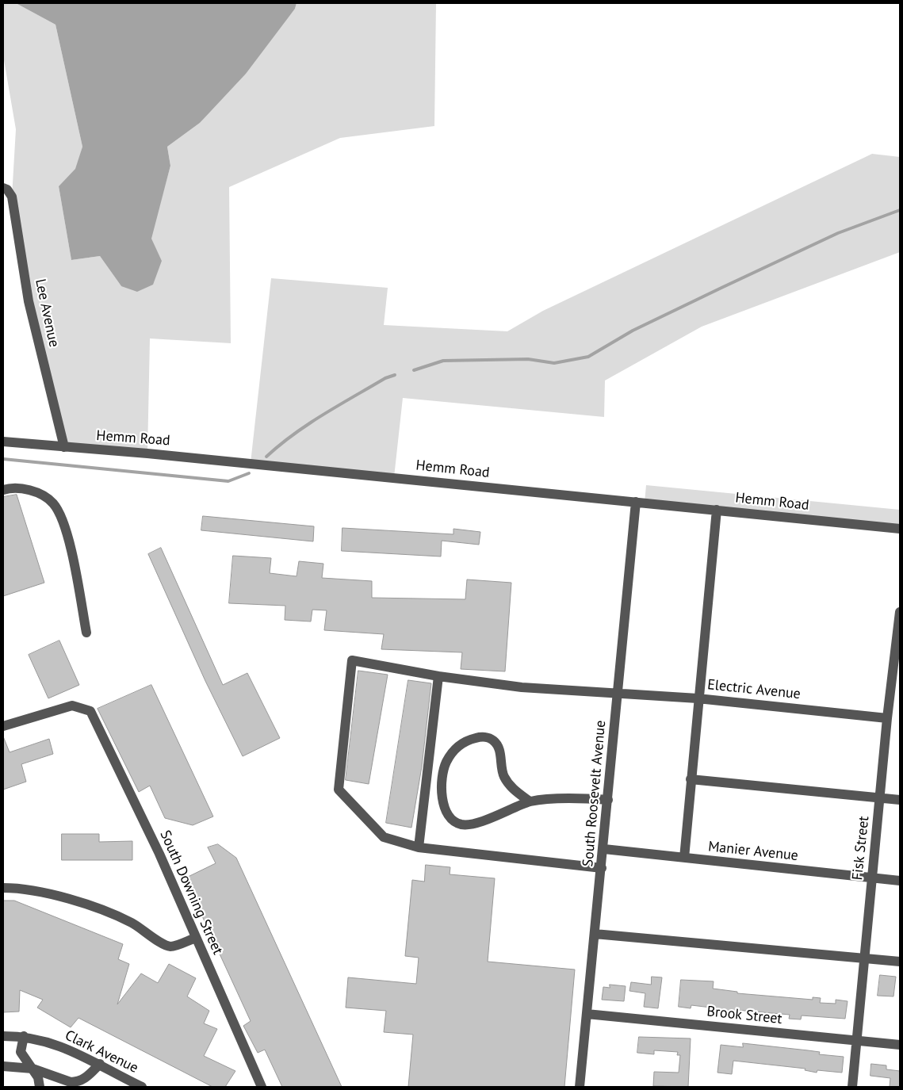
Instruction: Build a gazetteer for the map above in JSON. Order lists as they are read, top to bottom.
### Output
{
  "streets": {
    "street": [
      "Lee Avenue",
      "Hemm Road",
      "Electric Avenue",
      "South Roosevelt Avenue",
      "Fisk Street",
      "Manier Avenue",
      "South Downing Street",
      "Brook Street",
      "Clark Avenue"
    ]
  },
  "crossings": [
    ["Lee Avenue", "Hemm Road"],
    ["Hemm Road", "South Roosevelt Avenue"],
    ["Electric Avenue", "South Roosevelt Avenue"],
    ["Electric Avenue", "Fisk Street"],
    ["South Roosevelt Avenue", "Manier Avenue"],
    ["South Roosevelt Avenue", "Brook Street"],
    ["Fisk Street", "Manier Avenue"],
    ["Fisk Street", "Brook Street"]
  ]
}
